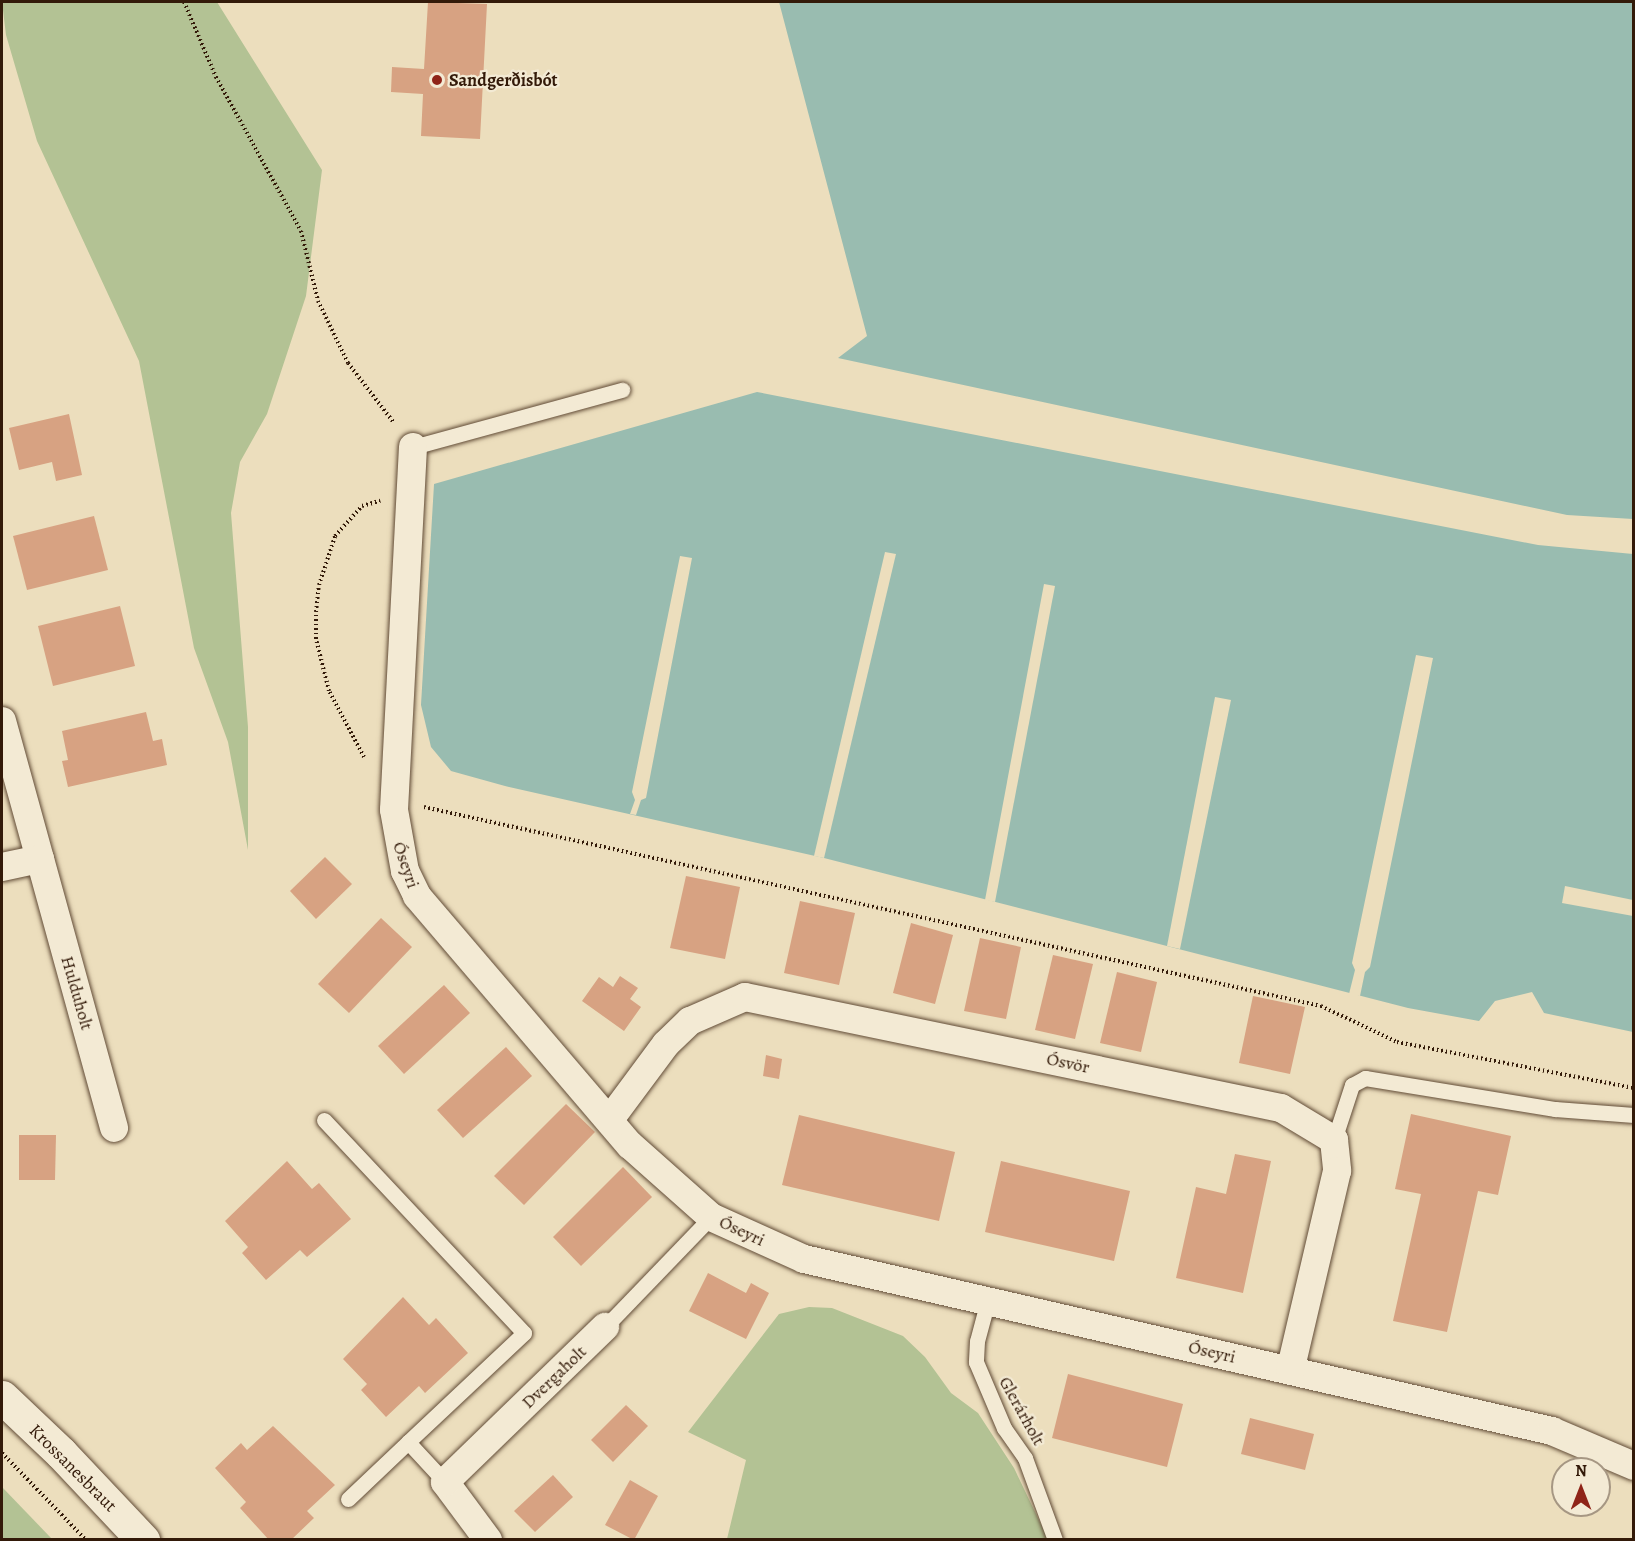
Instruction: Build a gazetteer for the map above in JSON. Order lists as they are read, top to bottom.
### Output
{
  "streets": {
    "street": [
      "Óseyri",
      "Hulduholt",
      "Ósvör",
      "Dvergaholt",
      "Krossanesbraut"
    ],
    "lane": ["Glerárholt"]
  },
  "crossings": [
    ["Óseyri", "Ósvör"],
    ["Óseyri", "Dvergaholt"],
    ["Óseyri", "Glerárholt"]
  ],
  "places": ["Sandgerðisbót"],
  "north": "top"
}
